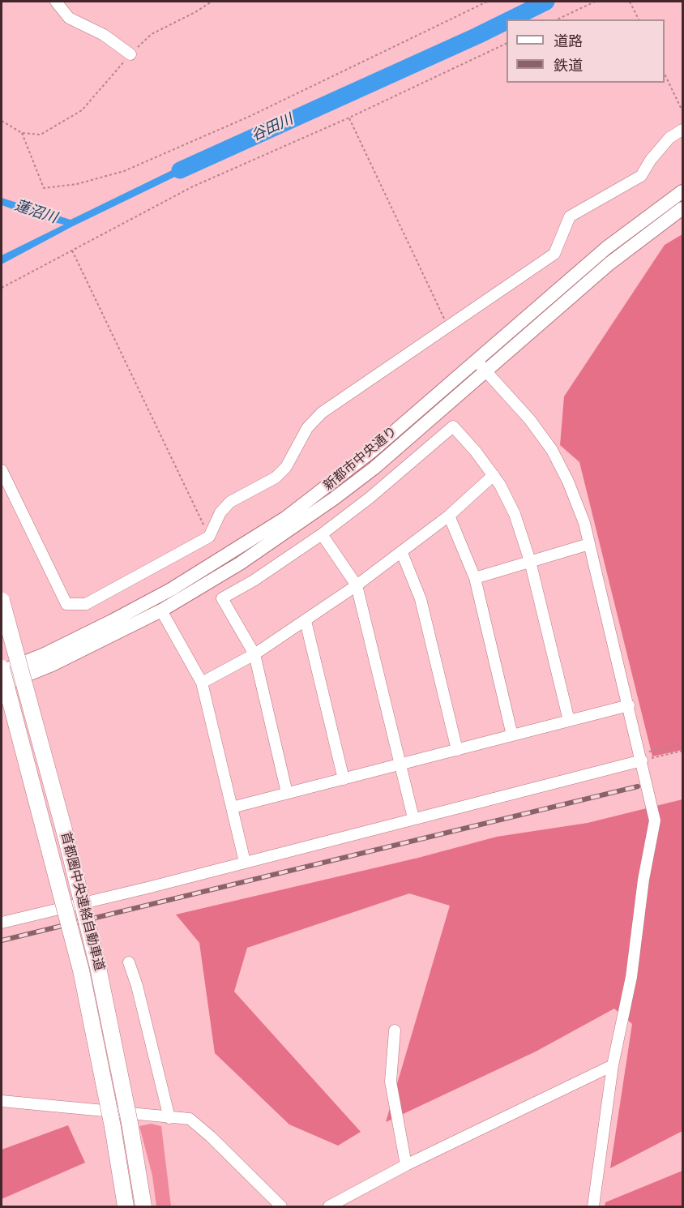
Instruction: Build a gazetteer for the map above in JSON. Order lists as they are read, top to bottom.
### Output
{
  "streets": {
    "highway": ["首都圏中央連絡自動車道"],
    "main road": ["新都市中央通り"]
  },
  "crossings": [
    ["新都市中央通り", "首都圏中央連絡自動車道"]
  ],
  "water": ["谷田川", "蓮沼川"],
  "legend": ["道路", "鉄道"]
}
